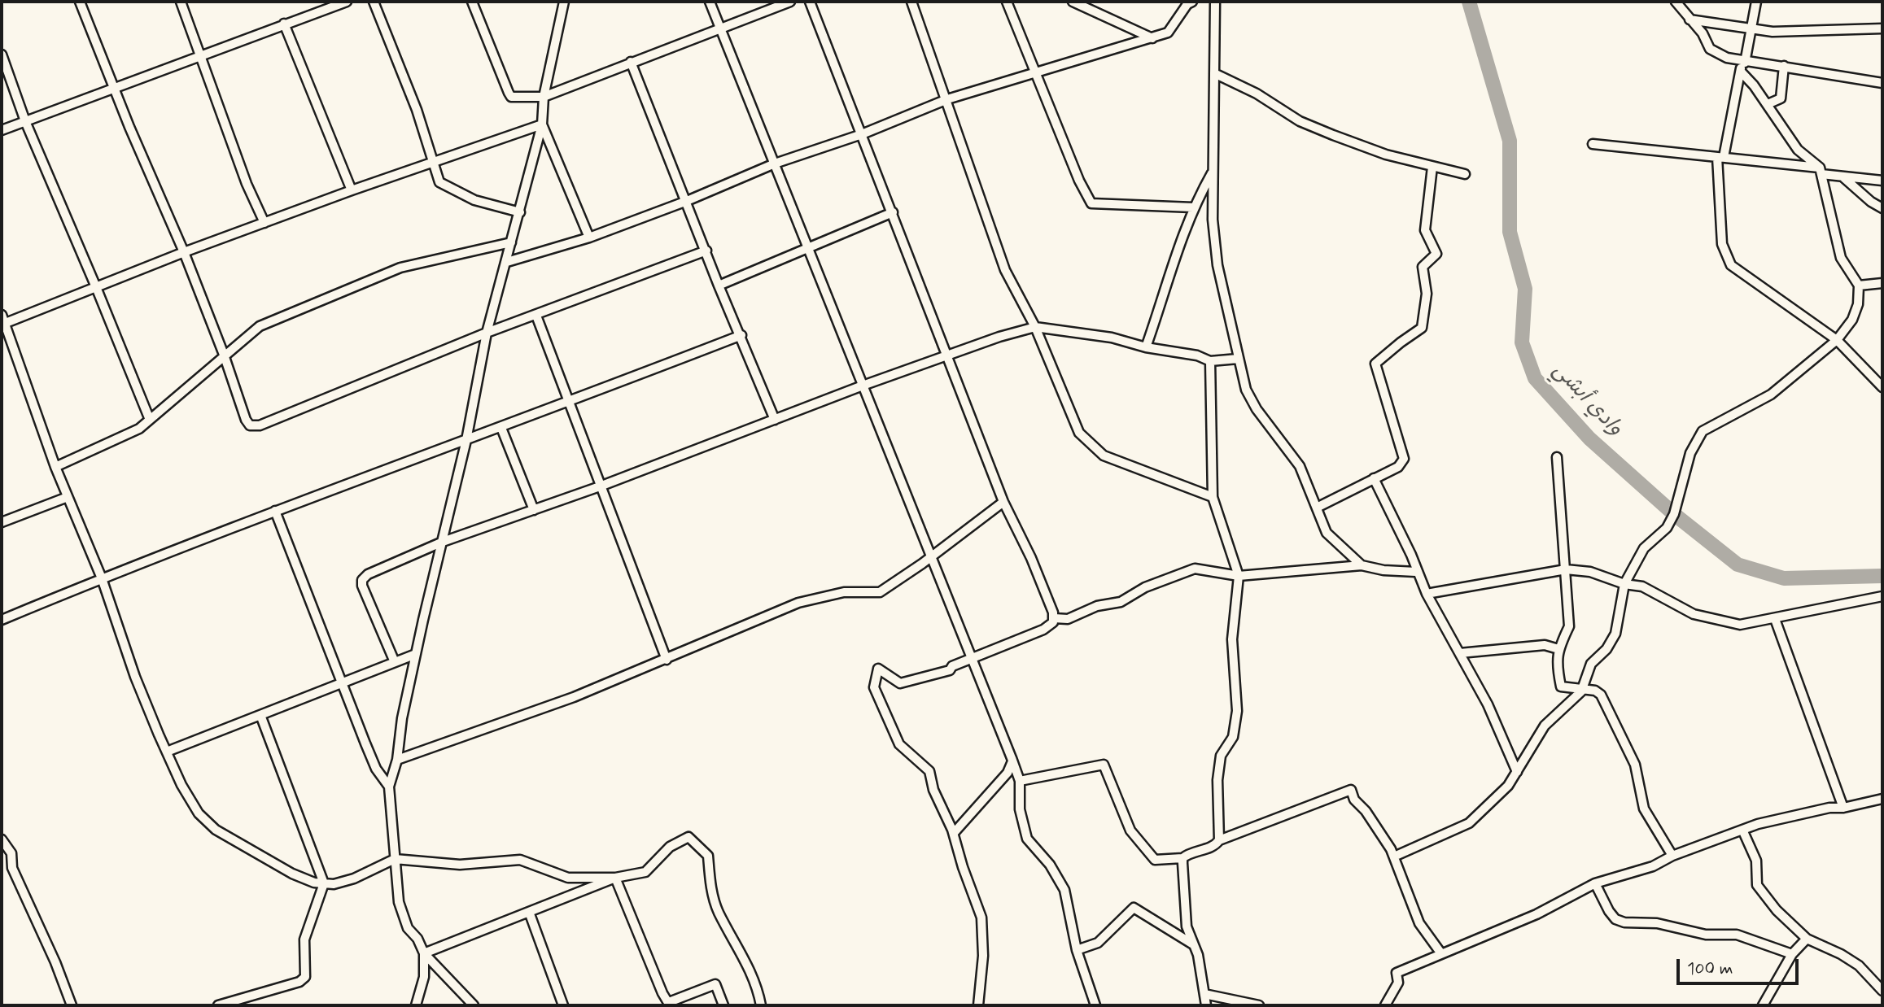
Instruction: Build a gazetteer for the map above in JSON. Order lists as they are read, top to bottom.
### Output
{
  "water": ["وادي أبشي"],
  "scale_bar": "100 m"
}
